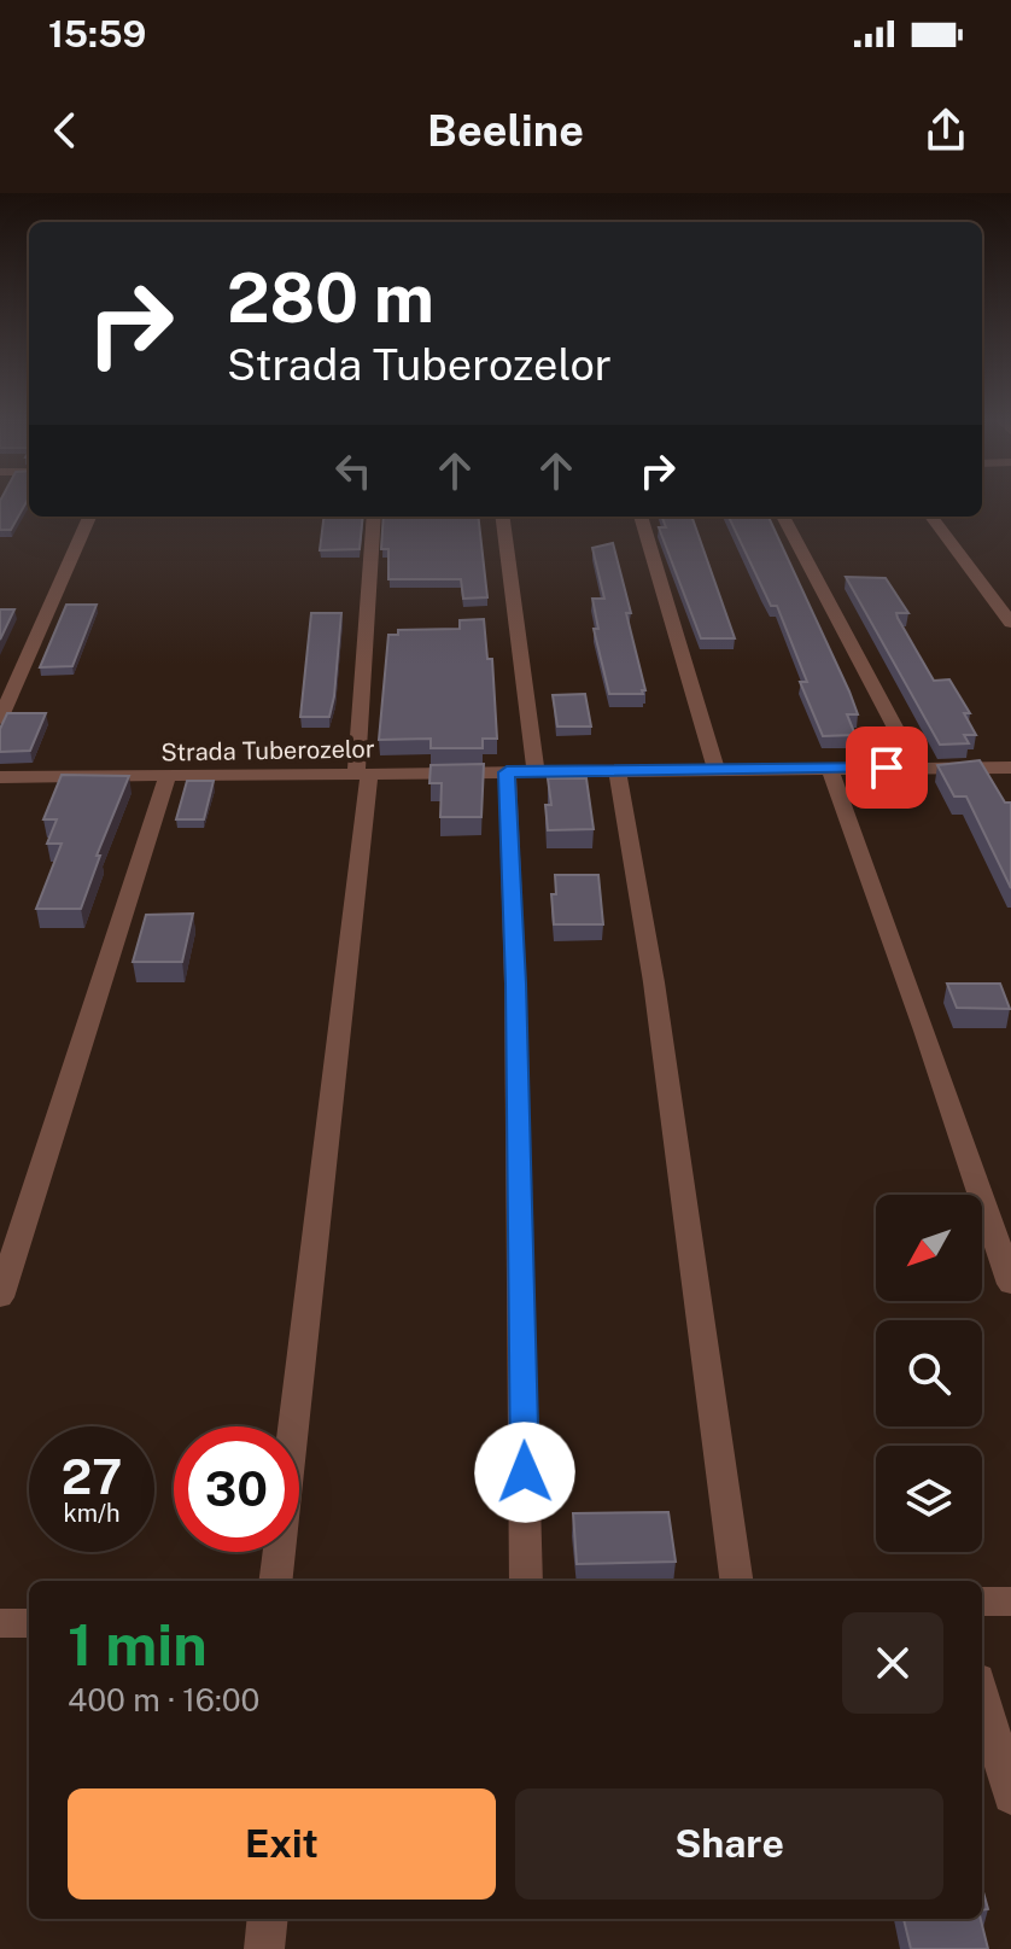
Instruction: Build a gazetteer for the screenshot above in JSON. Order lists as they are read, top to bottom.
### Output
{
  "streets": {
    "street": ["Strada Tuberozelor"]
  },
  "north": "bottom left",
  "page": {
    "status": "15:59",
    "header": "Beeline",
    "turn": ["280 m", "Strada Tuberozelor"],
    "speed": "27 km/h",
    "limit": "30",
    "heading": ["1 min", "400 m · 16:00"],
    "buttons": ["Exit", "Share"]
  }
}
